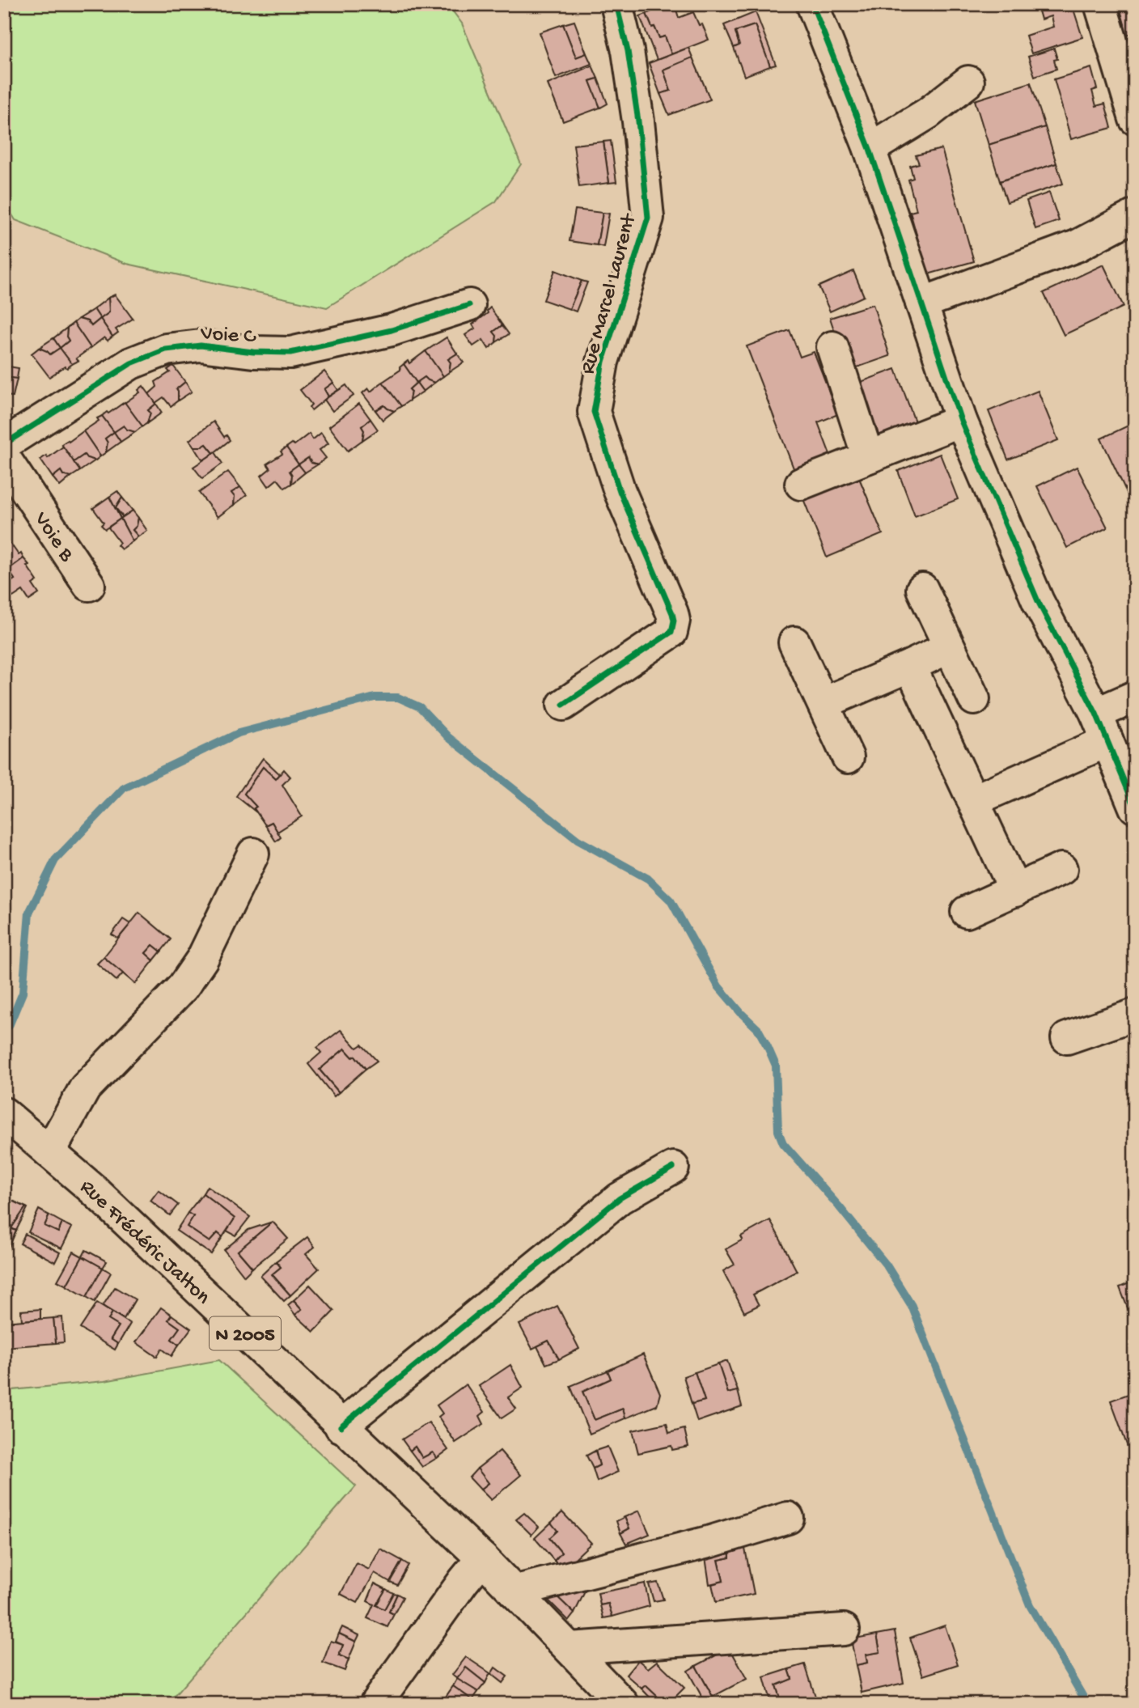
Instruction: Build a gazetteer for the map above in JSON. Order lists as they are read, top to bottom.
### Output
{
  "streets": {
    "street": [
      "Rue Marcel Laurent",
      "Voie C",
      "Voie B",
      "Rue Frédéric Jalton",
      "N 2005"
    ]
  },
  "crossings": [
    ["Rue Frédéric Jalton", "N 2005"]
  ]
}
